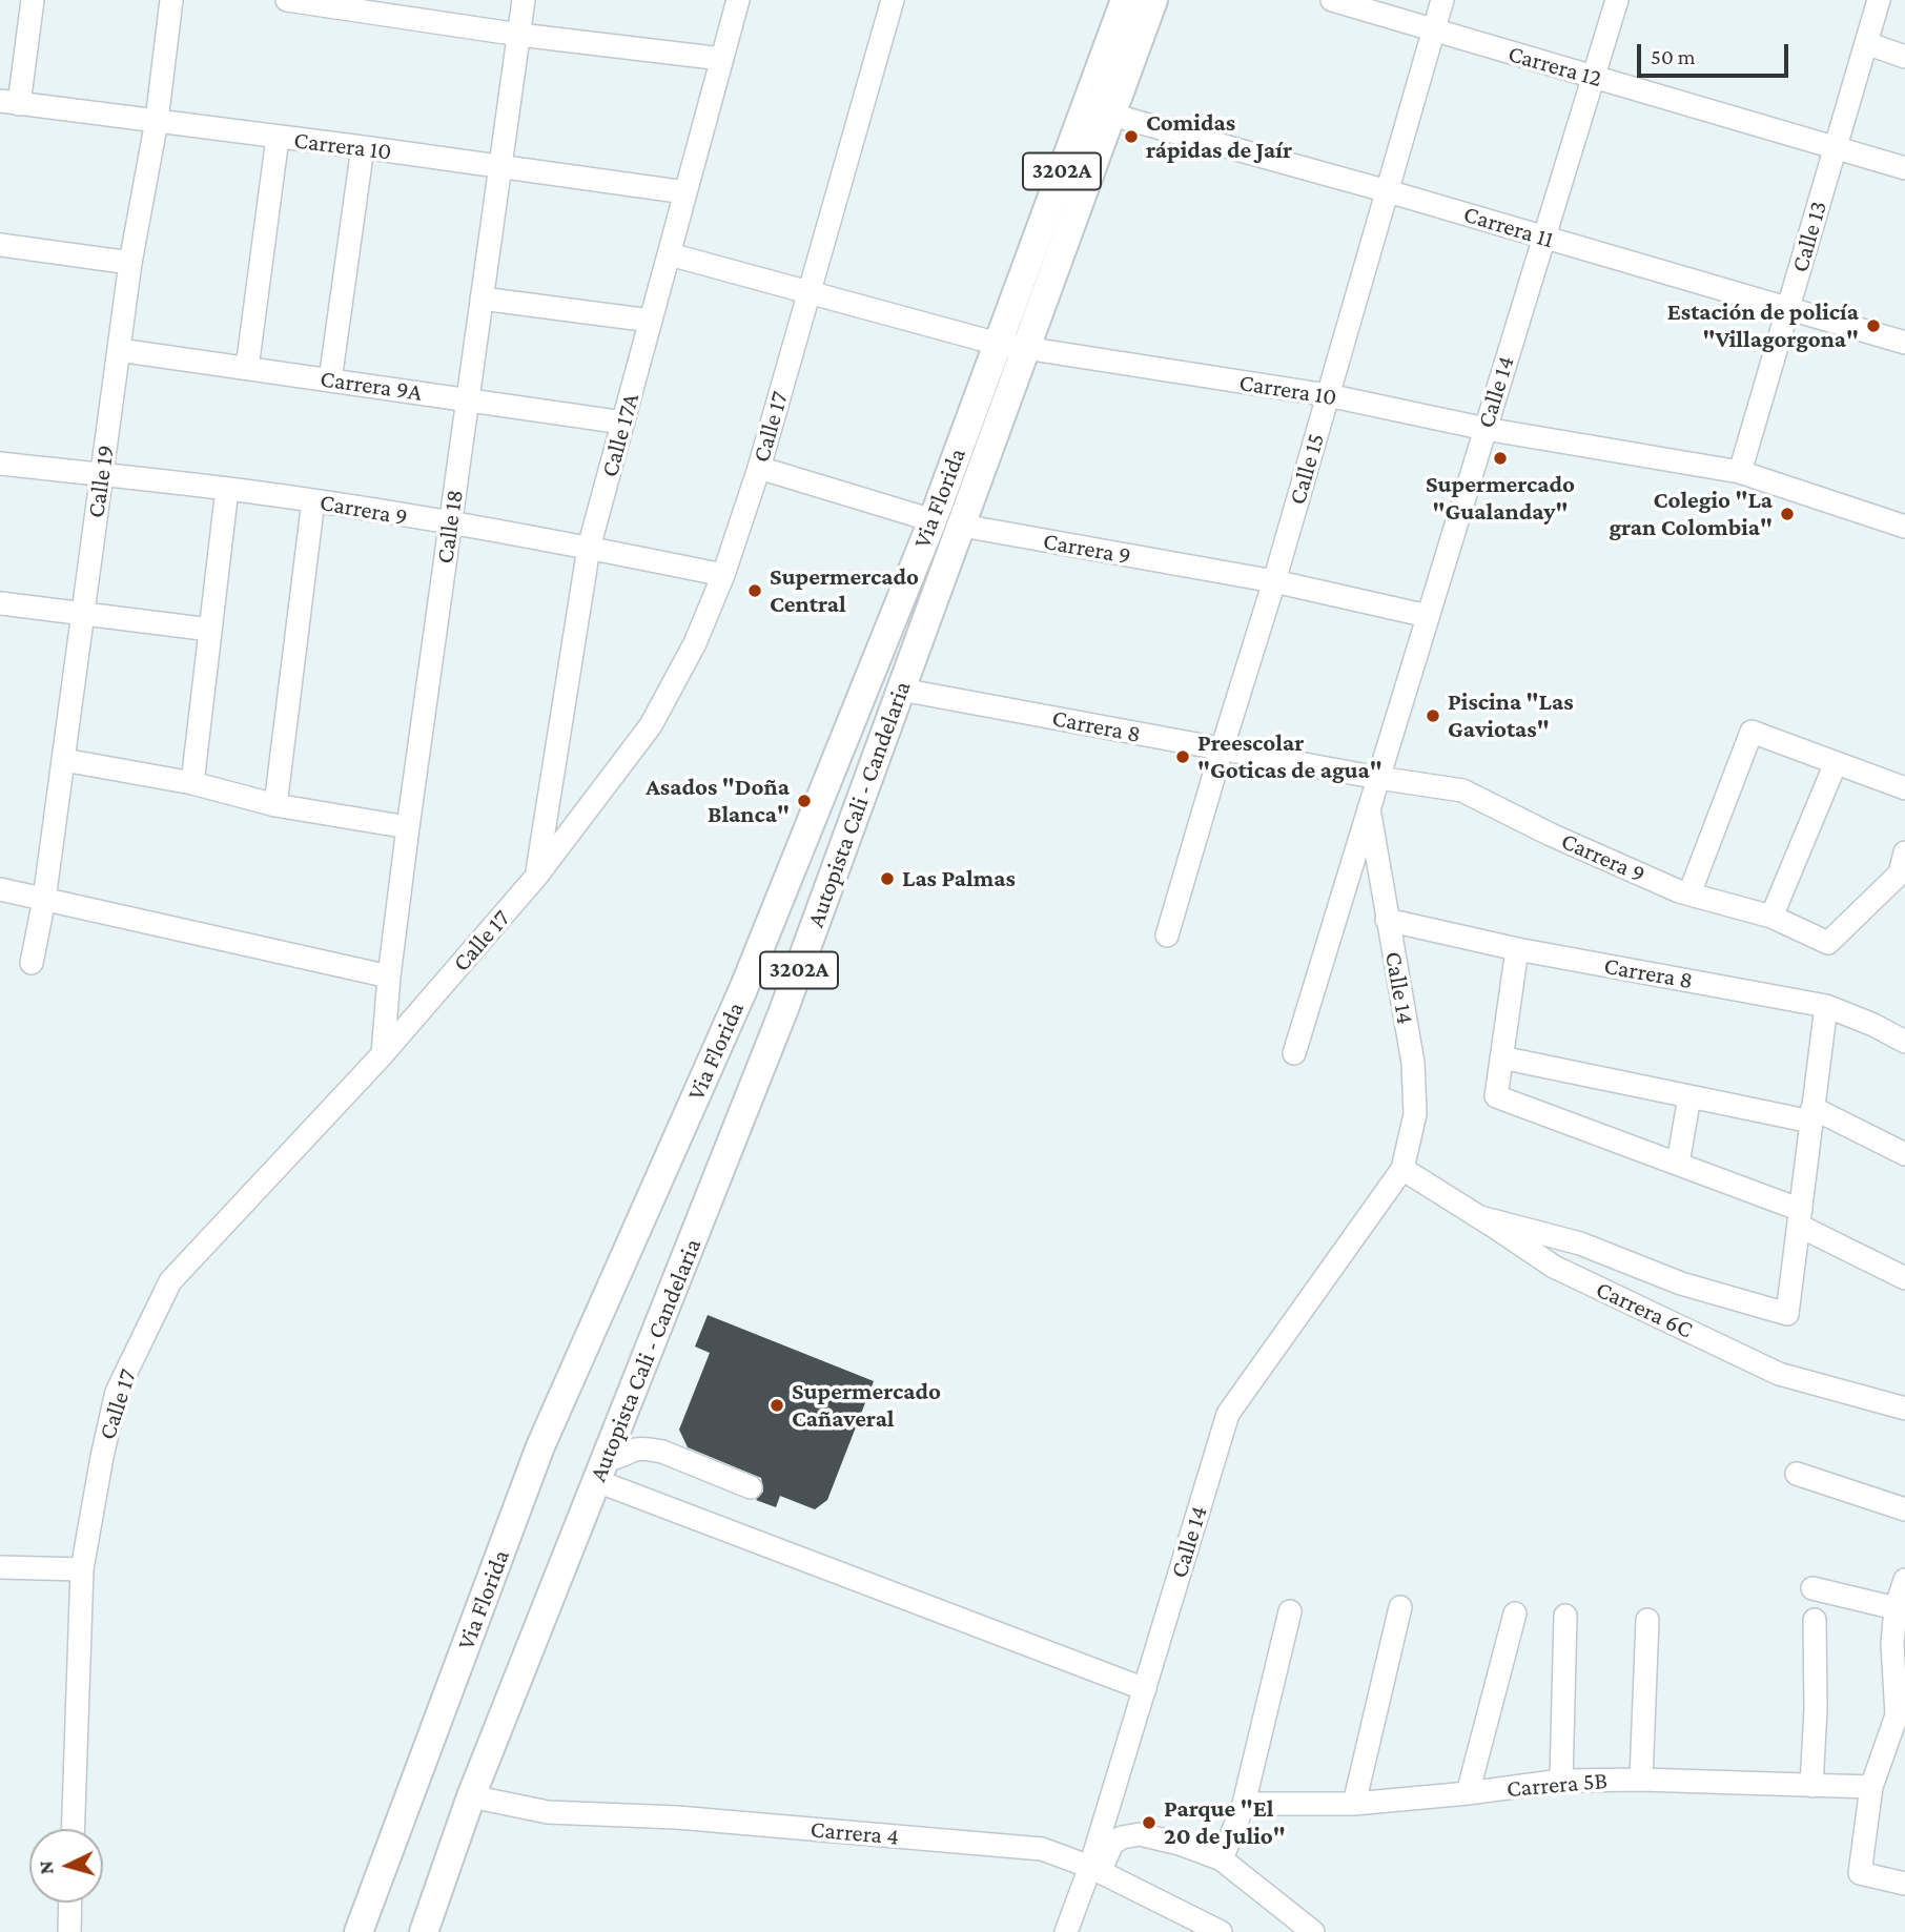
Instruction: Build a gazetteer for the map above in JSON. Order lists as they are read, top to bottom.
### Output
{
  "streets": {
    "main road": ["3202A", "Via Florida", "Autopista Cali - Candelaria"],
    "street": [
      "Carrera 12",
      "Carrera 10",
      "Carrera 11",
      "Calle 13",
      "Carrera 9A",
      "Calle 14",
      "Calle 17",
      "Calle 17A",
      "Calle 15",
      "Calle 19",
      "Carrera 9",
      "Calle 18",
      "Carrera 8",
      "Carrera 6C",
      "Carrera 5B",
      "Carrera 4"
    ]
  },
  "crossings": [
    ["Carrera 12", "Calle 13"],
    ["Carrera 12", "Calle 14"],
    ["Carrera 12", "Calle 15"],
    ["Carrera 10", "Calle 13"],
    ["Carrera 10", "Calle 14"],
    ["Carrera 10", "Calle 17"],
    ["Carrera 10", "Calle 17A"],
    ["Carrera 10", "Calle 15"],
    ["Carrera 10", "Calle 19"],
    ["Carrera 10", "Via Florida"],
    ["Carrera 10", "Calle 18"],
    ["Carrera 10", "Autopista Cali - Candelaria"],
    ["Carrera 11", "Calle 13"],
    ["Carrera 11", "Calle 14"],
    ["Carrera 11", "Calle 15"],
    ["Carrera 11", "Autopista Cali - Candelaria"],
    ["Carrera 9A", "Calle 17A"],
    ["Carrera 9A", "Calle 19"],
    ["Carrera 9A", "Calle 18"],
    ["Calle 14", "Carrera 9"],
    ["Calle 14", "Carrera 8"],
    ["Calle 14", "Carrera 6C"],
    ["Calle 14", "Carrera 4"],
    ["Calle 17", "Calle 17A"],
    ["Calle 17", "Carrera 9"],
    ["Calle 17", "Calle 18"],
    ["Calle 17A", "Carrera 9"],
    ["Calle 15", "Carrera 9"],
    ["Calle 15", "Carrera 8"],
    ["Calle 19", "Carrera 9"],
    ["Via Florida", "Autopista Cali - Candelaria"],
    ["Carrera 9", "Calle 18"],
    ["Carrera 9", "Carrera 8"],
    ["Carrera 9", "Autopista Cali - Candelaria"],
    ["Carrera 8", "Autopista Cali - Candelaria"],
    ["Autopista Cali - Candelaria", "Carrera 4"]
  ],
  "places": [
    "Comidas rápidas de Jaír",
    "Estación de policía \"Villagorgona\"",
    "Supermercado \"Gualanday\"",
    "Colegio \"La gran Colombia\"",
    "Supermercado Central",
    "Piscina \"Las Gaviotas\"",
    "Preescolar \"Goticas de agua\"",
    "Asados \"Doña Blanca\"",
    "Las Palmas",
    "Supermercado Cañaveral",
    "Parque \"El 20 de Julio\""
  ],
  "scale_bar": "50 m",
  "north": "left"
}
